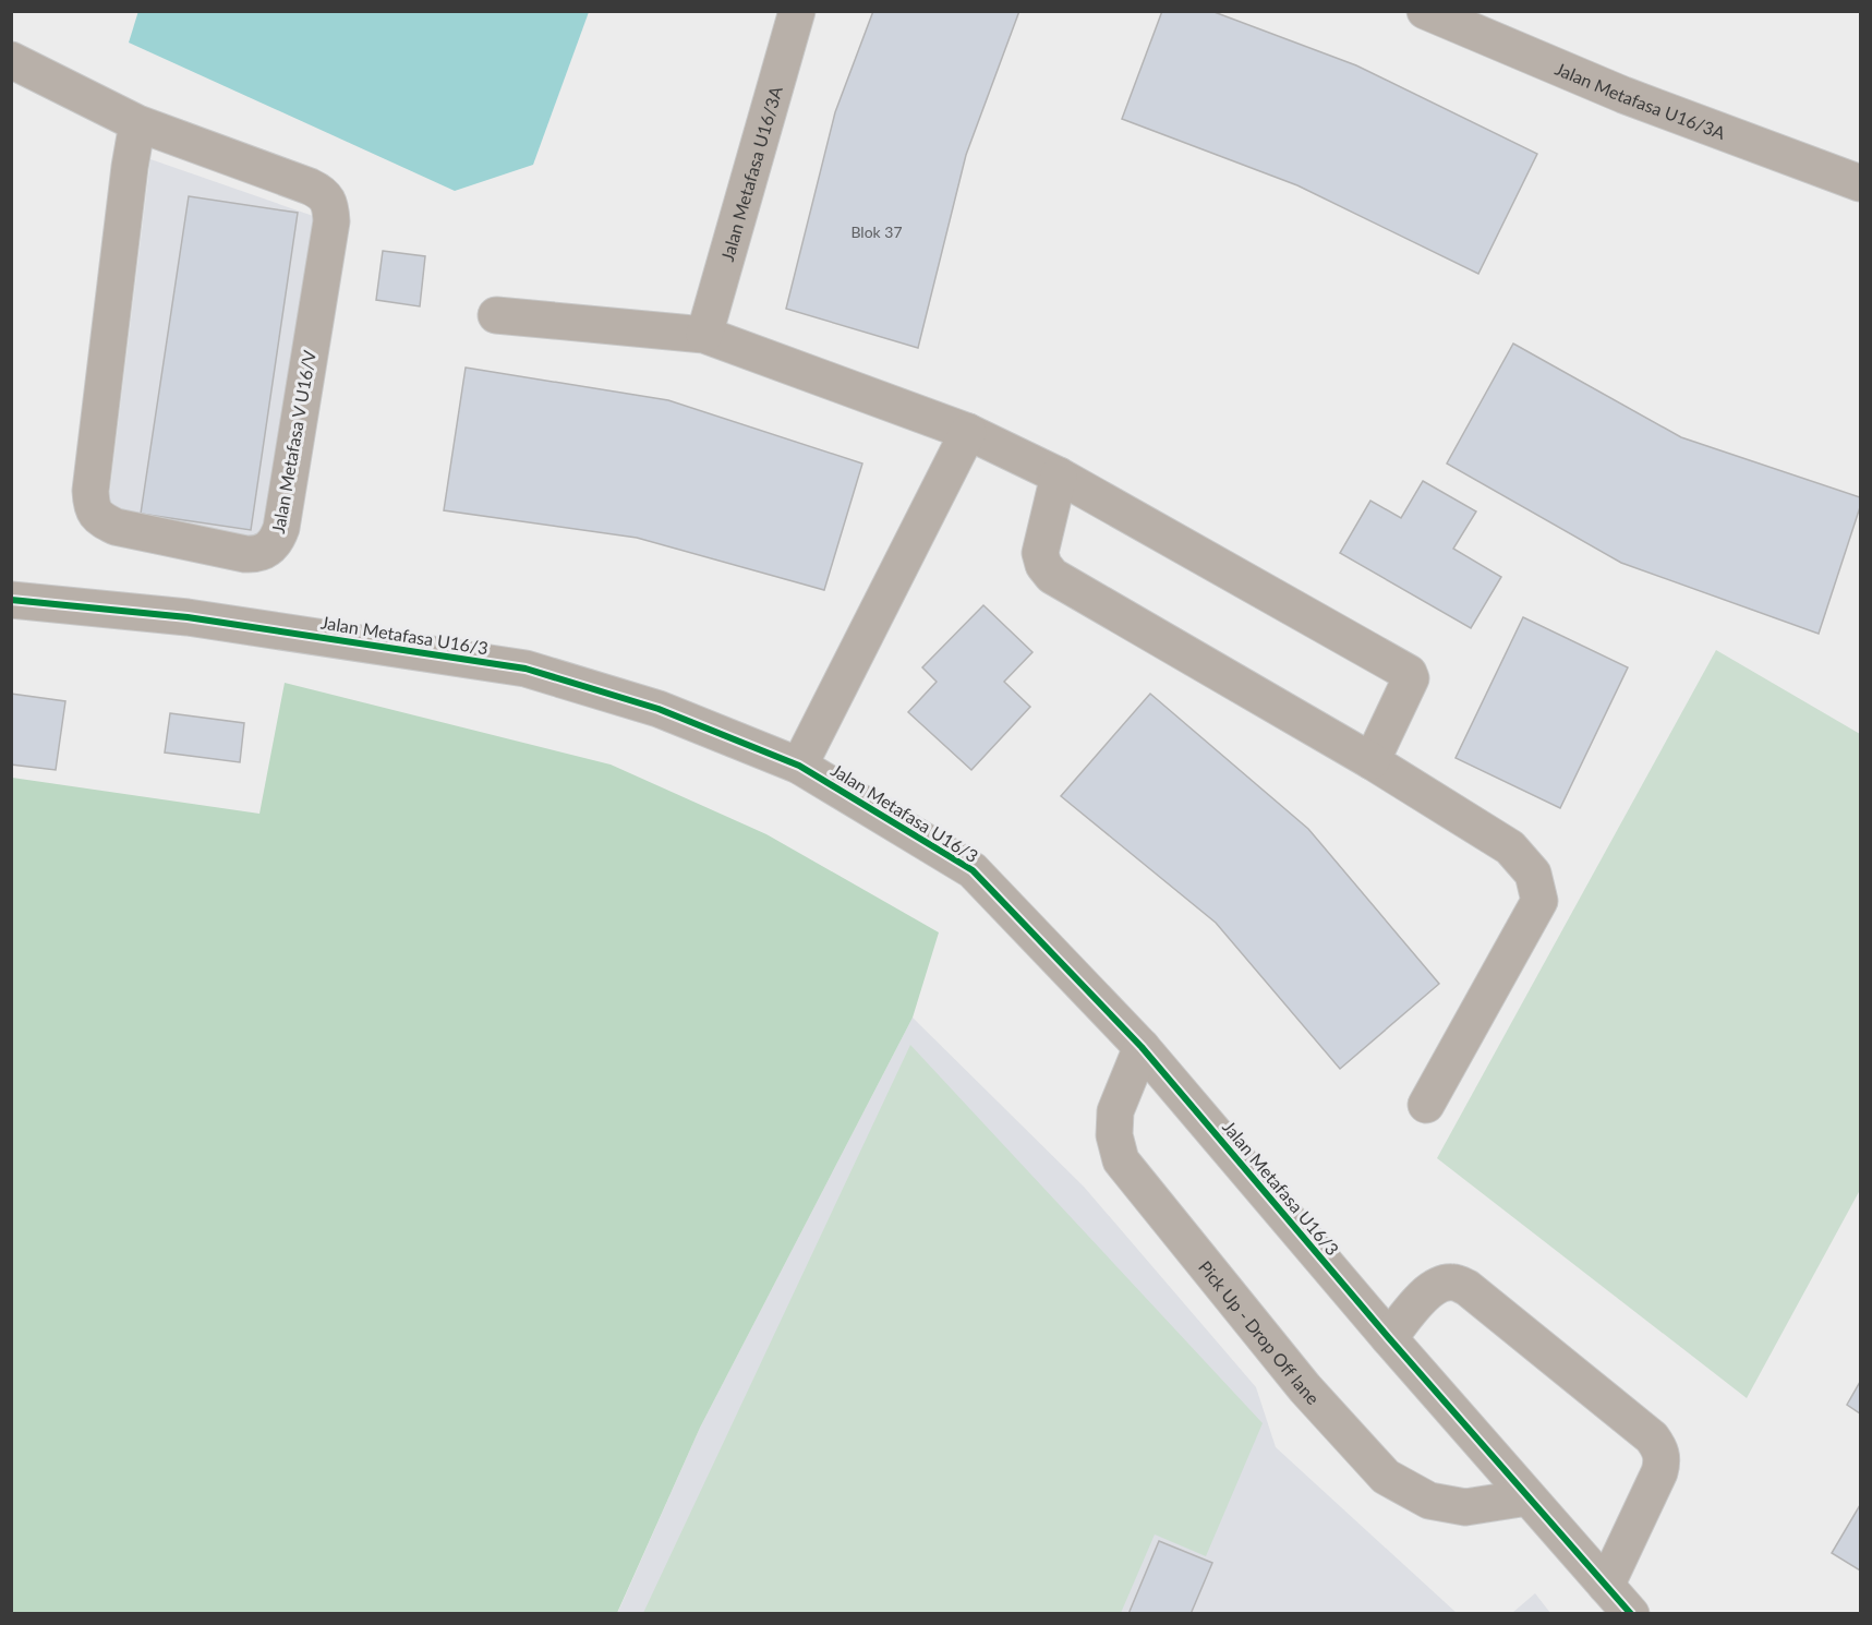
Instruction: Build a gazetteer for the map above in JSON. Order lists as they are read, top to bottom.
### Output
{
  "streets": {
    "street": [
      "Jalan Metafasa U16/3A",
      "Jalan Metafasa V U16/V",
      "Jalan Metafasa U16/3",
      "Pick Up - Drop Off lane"
    ]
  },
  "crossings": [
    ["Jalan Metafasa U16/3", "Pick Up - Drop Off lane"]
  ],
  "house_numbers": ["Blok 37"]
}
